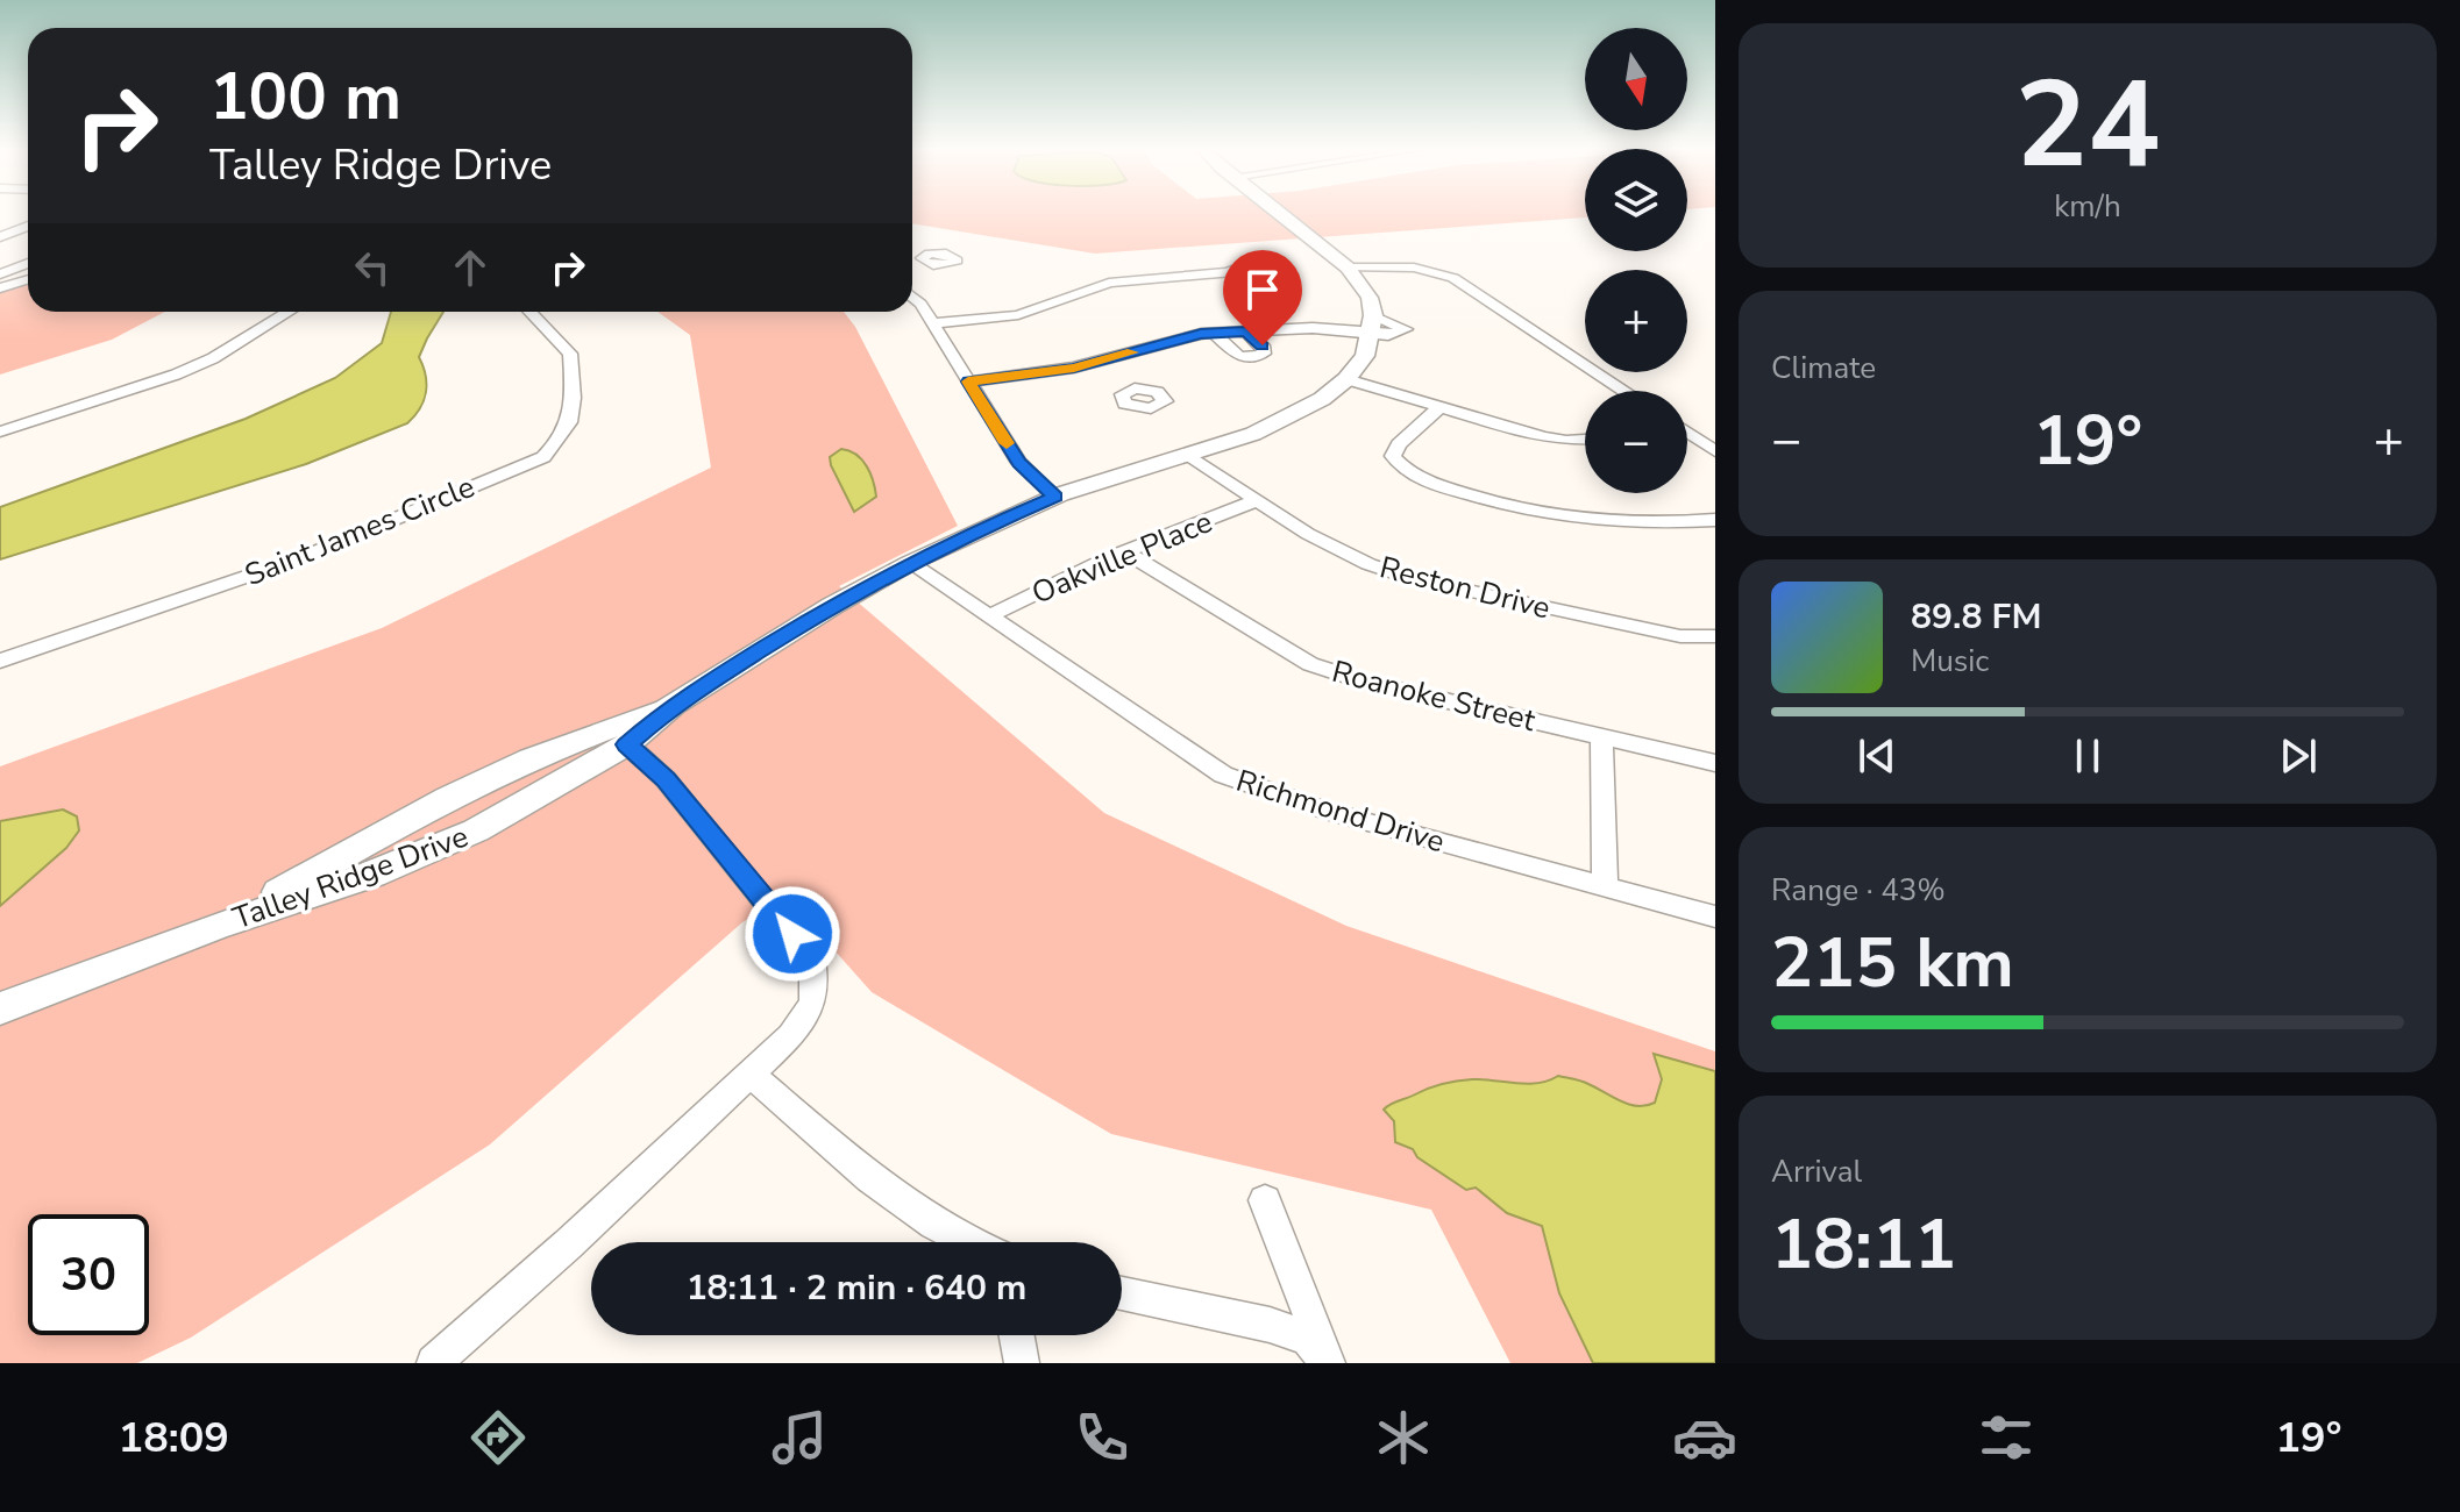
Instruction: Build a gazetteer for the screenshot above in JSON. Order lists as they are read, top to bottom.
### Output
{
  "streets": {
    "street": [
      "Saint James Circle",
      "Oakville Place",
      "Reston Drive",
      "Roanoke Street",
      "Richmond Drive",
      "Talley Ridge Drive"
    ]
  },
  "crossings": [
    ["Oakville Place", "Reston Drive"],
    ["Oakville Place", "Roanoke Street"],
    ["Oakville Place", "Richmond Drive"],
    ["Reston Drive", "Talley Ridge Drive"],
    ["Richmond Drive", "Talley Ridge Drive"]
  ],
  "north": "bottom",
  "page": {
    "tile": [
      ["24", "km/h"],
      "Climate",
      ["Range · 43%", "215 km"],
      ["Arrival", "18:11"]
    ],
    "map_buttons": ["+", "−"],
    "turn": ["100 m", "Talley Ridge Drive"],
    "heat": ["−", "19°", "+"],
    "song": ["89.8 FM", "Music"],
    "limit": "30",
    "trip": "18:11 · 2 min · 640 m",
    "tabs": ["18:09", "19°"]
  }
}
